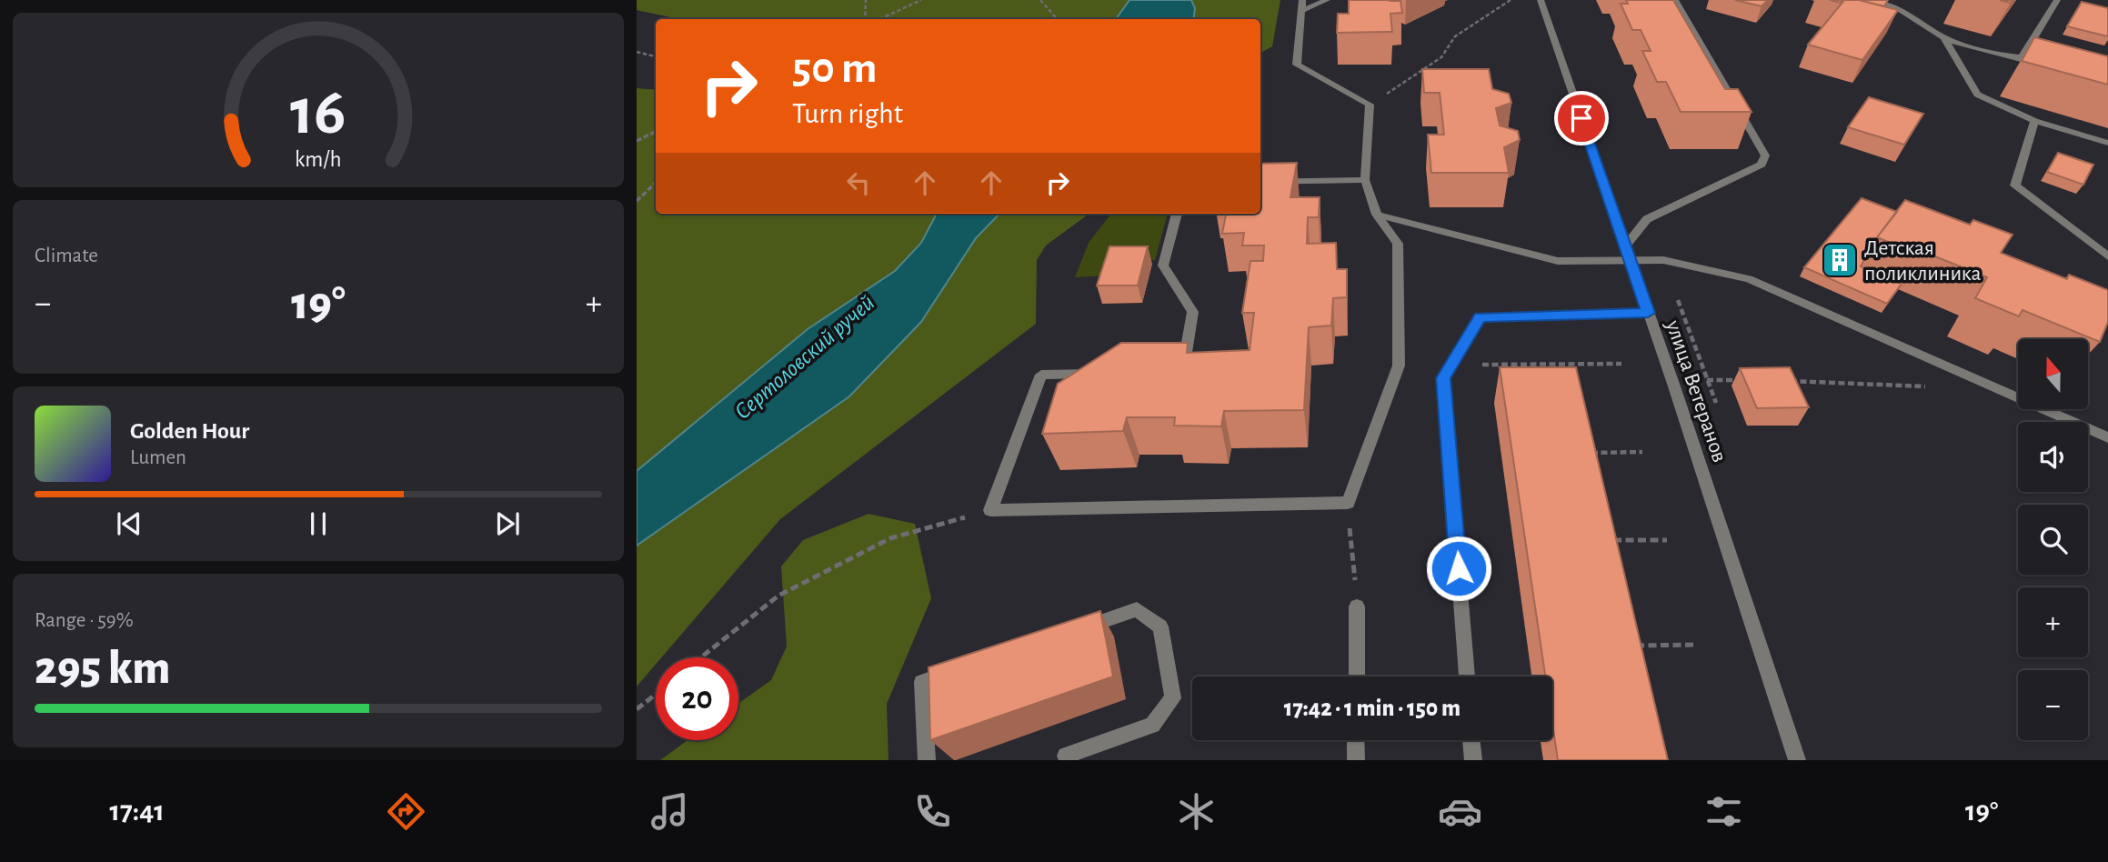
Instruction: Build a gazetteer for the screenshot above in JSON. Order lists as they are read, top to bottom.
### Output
{
  "streets": {
    "street": ["улица Ветеранов"]
  },
  "water": ["Сертоловский ручей"],
  "places": {
    "building": ["Детская поликлиника"]
  },
  "north": "top",
  "page": {
    "turn": ["50 m", "Turn right"],
    "tile": [
      "Climate",
      ["Range · 59%", "295 km"]
    ],
    "heat": ["−", "19°", "+"],
    "map_buttons": ["+", "−"],
    "song": ["Golden Hour", "Lumen"],
    "limit": "20",
    "trip": "17:42 · 1 min · 150 m",
    "tabs": ["17:41", "19°"],
    "gauge": ["16", "km/h"]
  }
}
